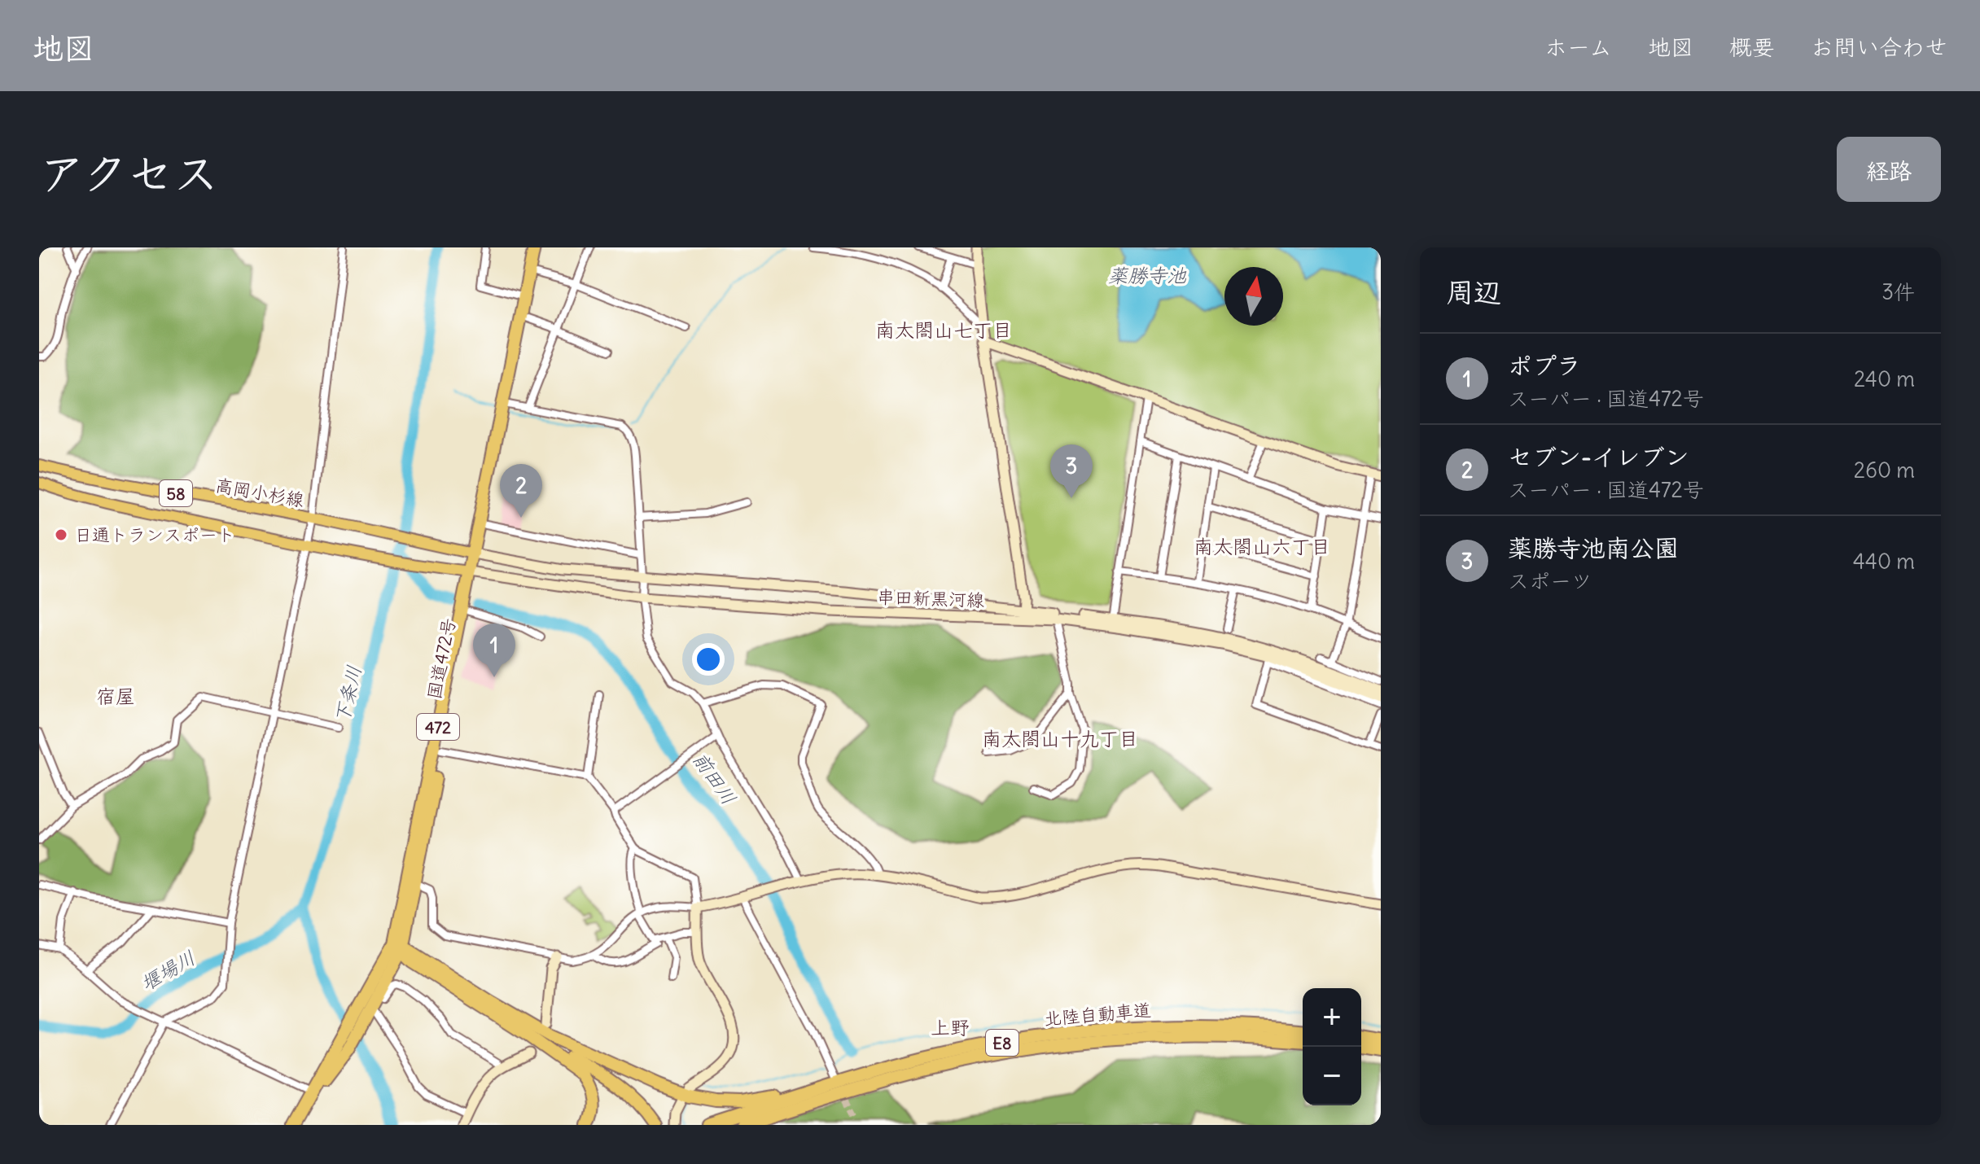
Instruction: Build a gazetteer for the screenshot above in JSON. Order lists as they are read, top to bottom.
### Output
{
  "streets": {
    "highway": [
      "国道472号",
      "472",
      "北陸自動車道",
      "E8"
    ],
    "main road": ["高岡小杉線", "58"],
    "street": ["串田新黒河線"]
  },
  "crossings": [
    ["高岡小杉線", "串田新黒河線"],
    ["高岡小杉線", "国道472号"],
    ["58", "串田新黒河線"],
    ["58", "国道472号"],
    ["串田新黒河線", "国道472号"]
  ],
  "districts": [
    "南太閤山七丁目",
    "南太閤山六丁目",
    "宿屋",
    "南太閤山十九丁目",
    "上野"
  ],
  "water": [
    "薬勝寺池",
    "下条川",
    "前田川",
    "堰場川"
  ],
  "places": ["日通トランスポート"],
  "north": "top",
  "page": {
    "header": "地図",
    "nav": [
      "ホーム",
      "地図",
      "概要",
      "お問い合わせ"
    ],
    "title": "アクセス",
    "buttons": "経路",
    "heading": ["周辺", "3件"],
    "list": [
      {
        "mark": "1",
        "name": "ポプラ",
        "note": "スーパー · 国道472号",
        "value": "240 m"
      },
      {
        "mark": "2",
        "name": "セブン-イレブン",
        "note": "スーパー · 国道472号",
        "value": "260 m"
      },
      {
        "mark": "3",
        "name": "薬勝寺池南公園",
        "note": "スポーツ",
        "value": "440 m"
      }
    ],
    "pins": ["3", "2", "1"],
    "map_buttons": ["+", "−"]
  }
}
